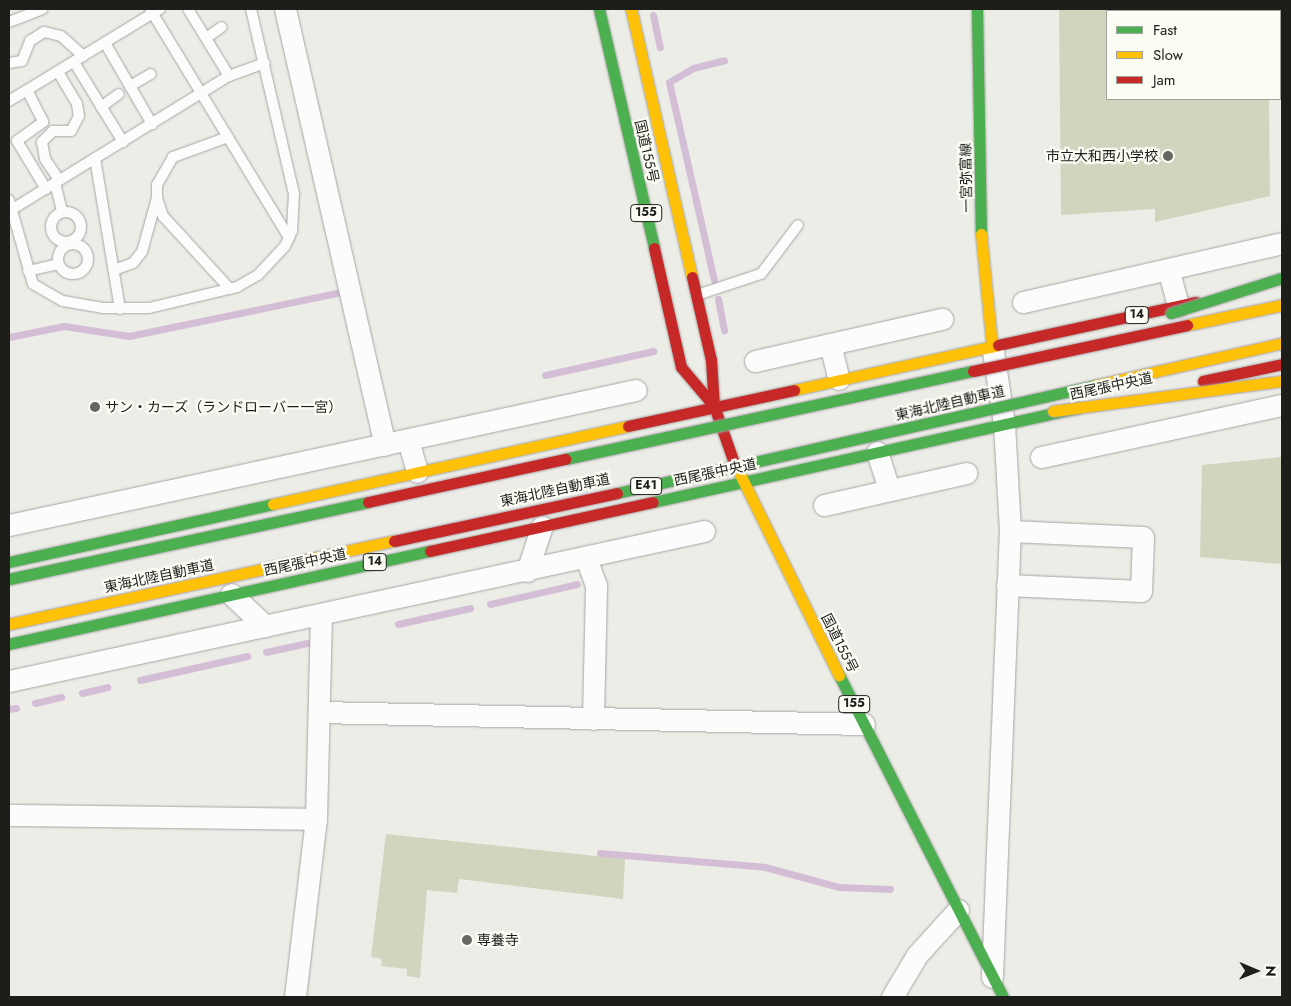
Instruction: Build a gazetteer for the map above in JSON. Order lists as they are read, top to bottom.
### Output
{
  "streets": {
    "main road": [
      "国道155号",
      "一宮弥富線",
      "155",
      "14",
      "西尾張中央道",
      "東海北陸自動車道",
      "E41"
    ]
  },
  "crossings": [
    ["国道155号", "14"],
    ["国道155号", "西尾張中央道"],
    ["一宮弥富線", "14"]
  ],
  "places": ["市立大和西小学校", "サン・カーズ（ランドローバー一宮）", "専養寺"],
  "legend": ["Fast", "Slow", "Jam"],
  "north": "right"
}
